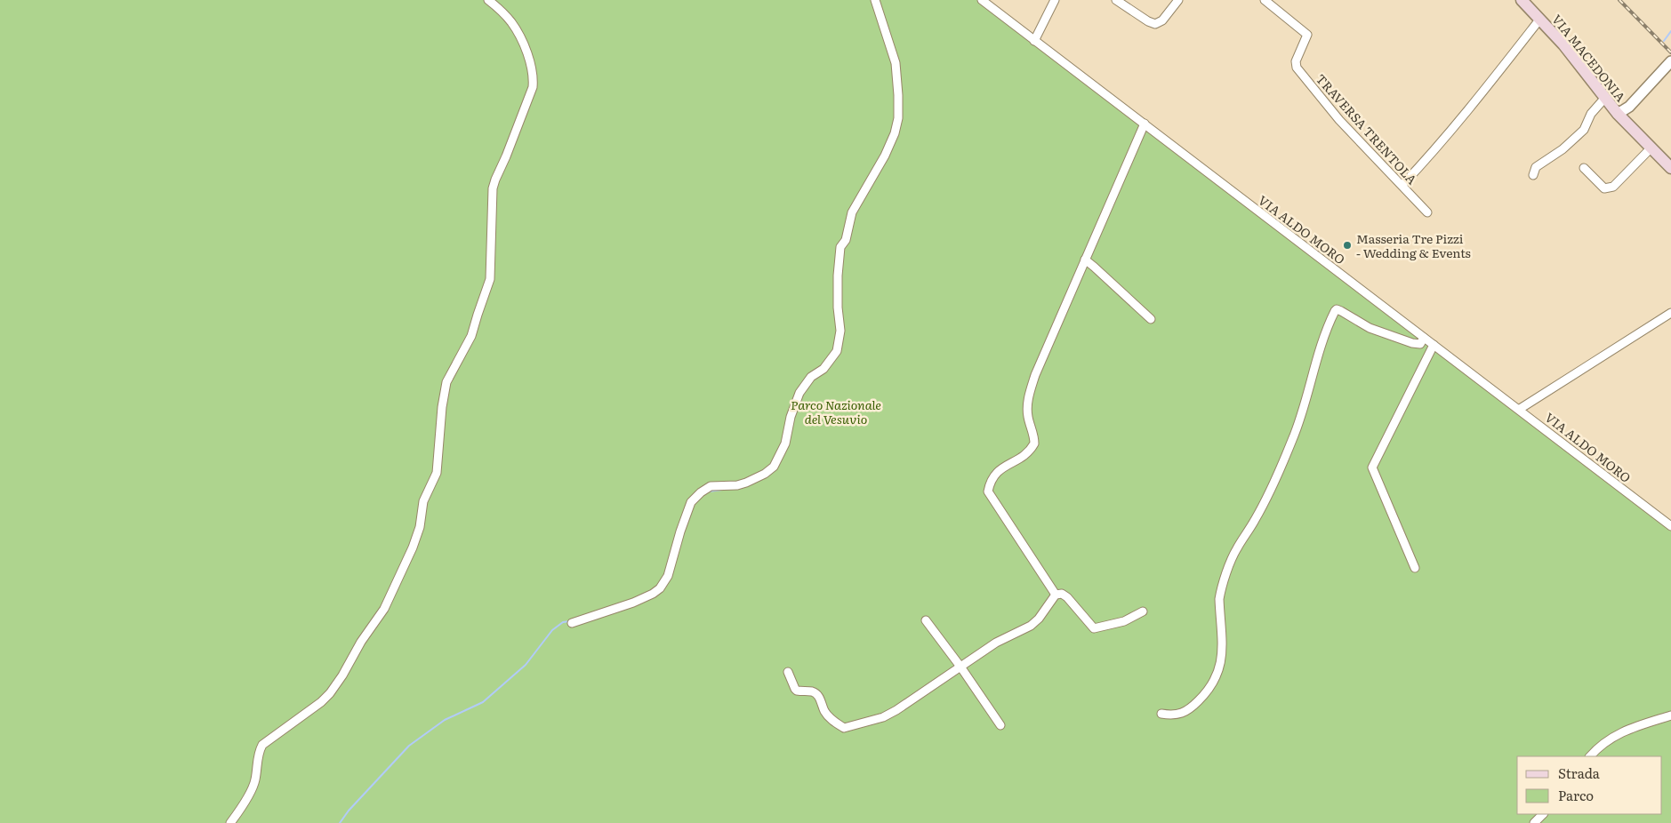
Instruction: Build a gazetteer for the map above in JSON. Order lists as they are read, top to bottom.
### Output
{
  "streets": {
    "main road": ["VIA MACEDONIA"],
    "street": ["TRAVERSA TRENTOLA", "VIA ALDO MORO"]
  },
  "parks": ["Parco Nazionale del Vesuvio"],
  "places": ["Masseria Tre Pizzi - Wedding & Events"],
  "legend": ["Strada", "Parco"]
}
